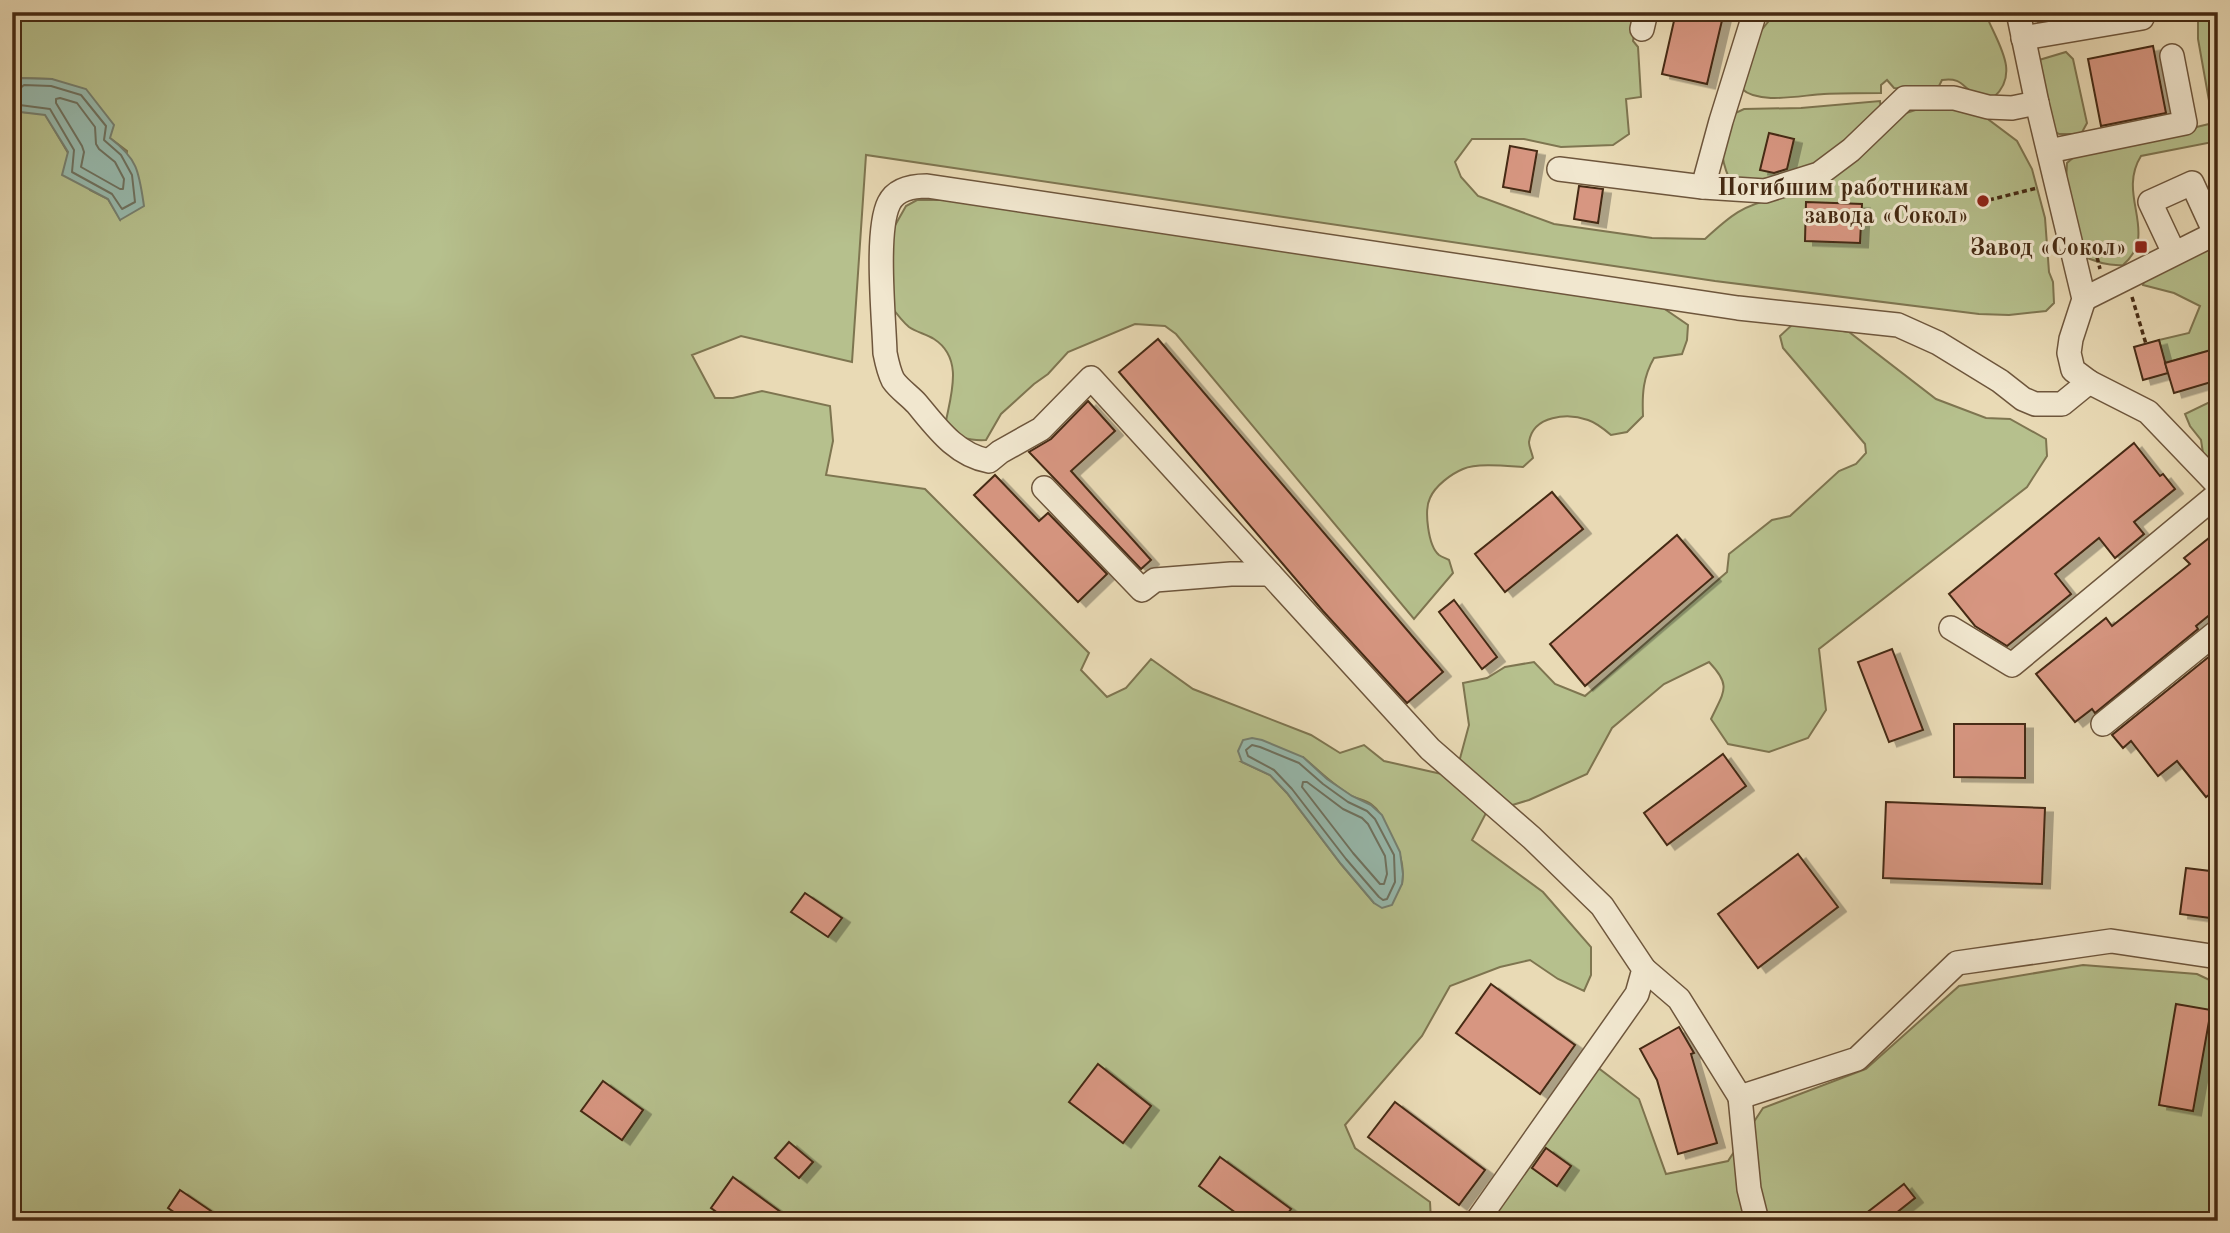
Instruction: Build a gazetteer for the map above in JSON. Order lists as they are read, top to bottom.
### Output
{
  "places": {
    "other": ["Погибшим работникам завода «Сокол»"],
    "transit": ["Завод «Сокол»"]
  }
}
